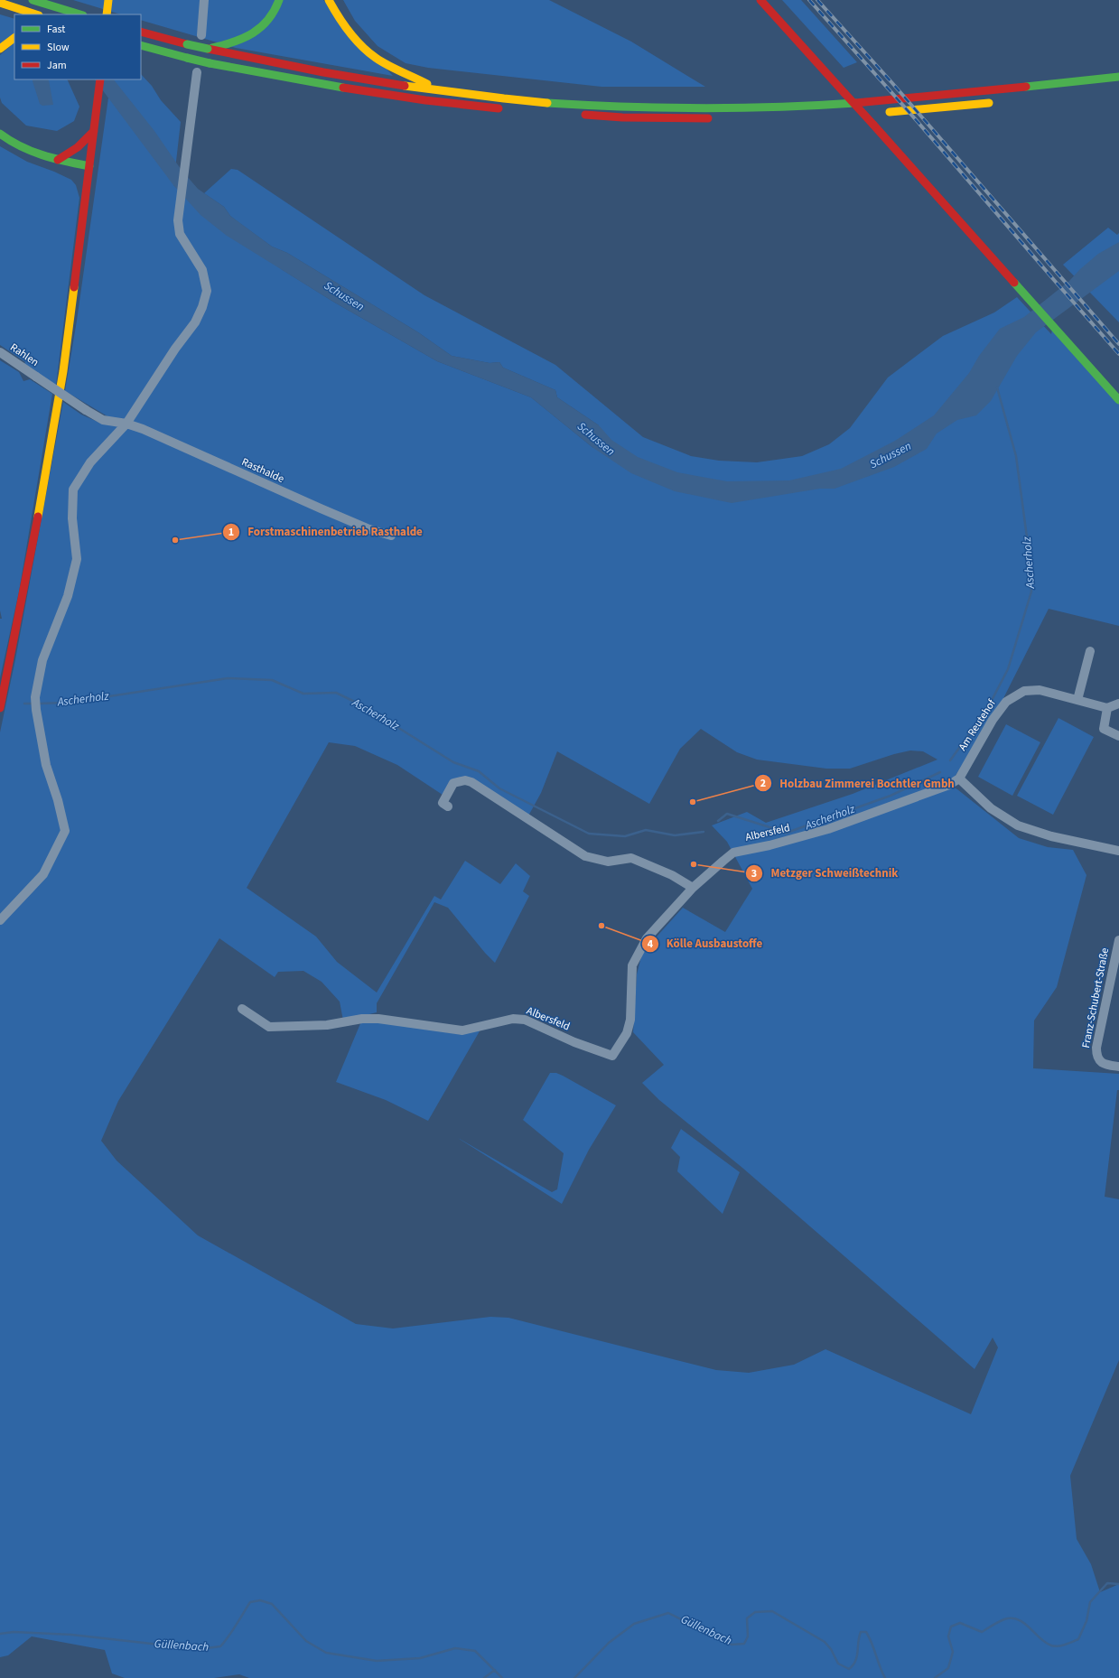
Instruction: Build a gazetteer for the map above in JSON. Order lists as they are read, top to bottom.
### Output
{
  "streets": {
    "street": [
      "Rahlen",
      "Rasthalde",
      "Am Reutehof",
      "Albersfeld",
      "Franz-Schubert-Straße"
    ]
  },
  "crossings": [
    ["Rahlen", "Rasthalde"],
    ["Am Reutehof", "Albersfeld"]
  ],
  "water": ["Schussen", "Ascherholz", "Güllenbach"],
  "places": [
    "Forstmaschinenbetrieb Rasthalde",
    "Holzbau Zimmerei Bochtler Gmbh",
    "Metzger Schweißtechnik",
    "Kölle Ausbaustoffe"
  ],
  "legend": ["Fast", "Slow", "Jam"]
}
